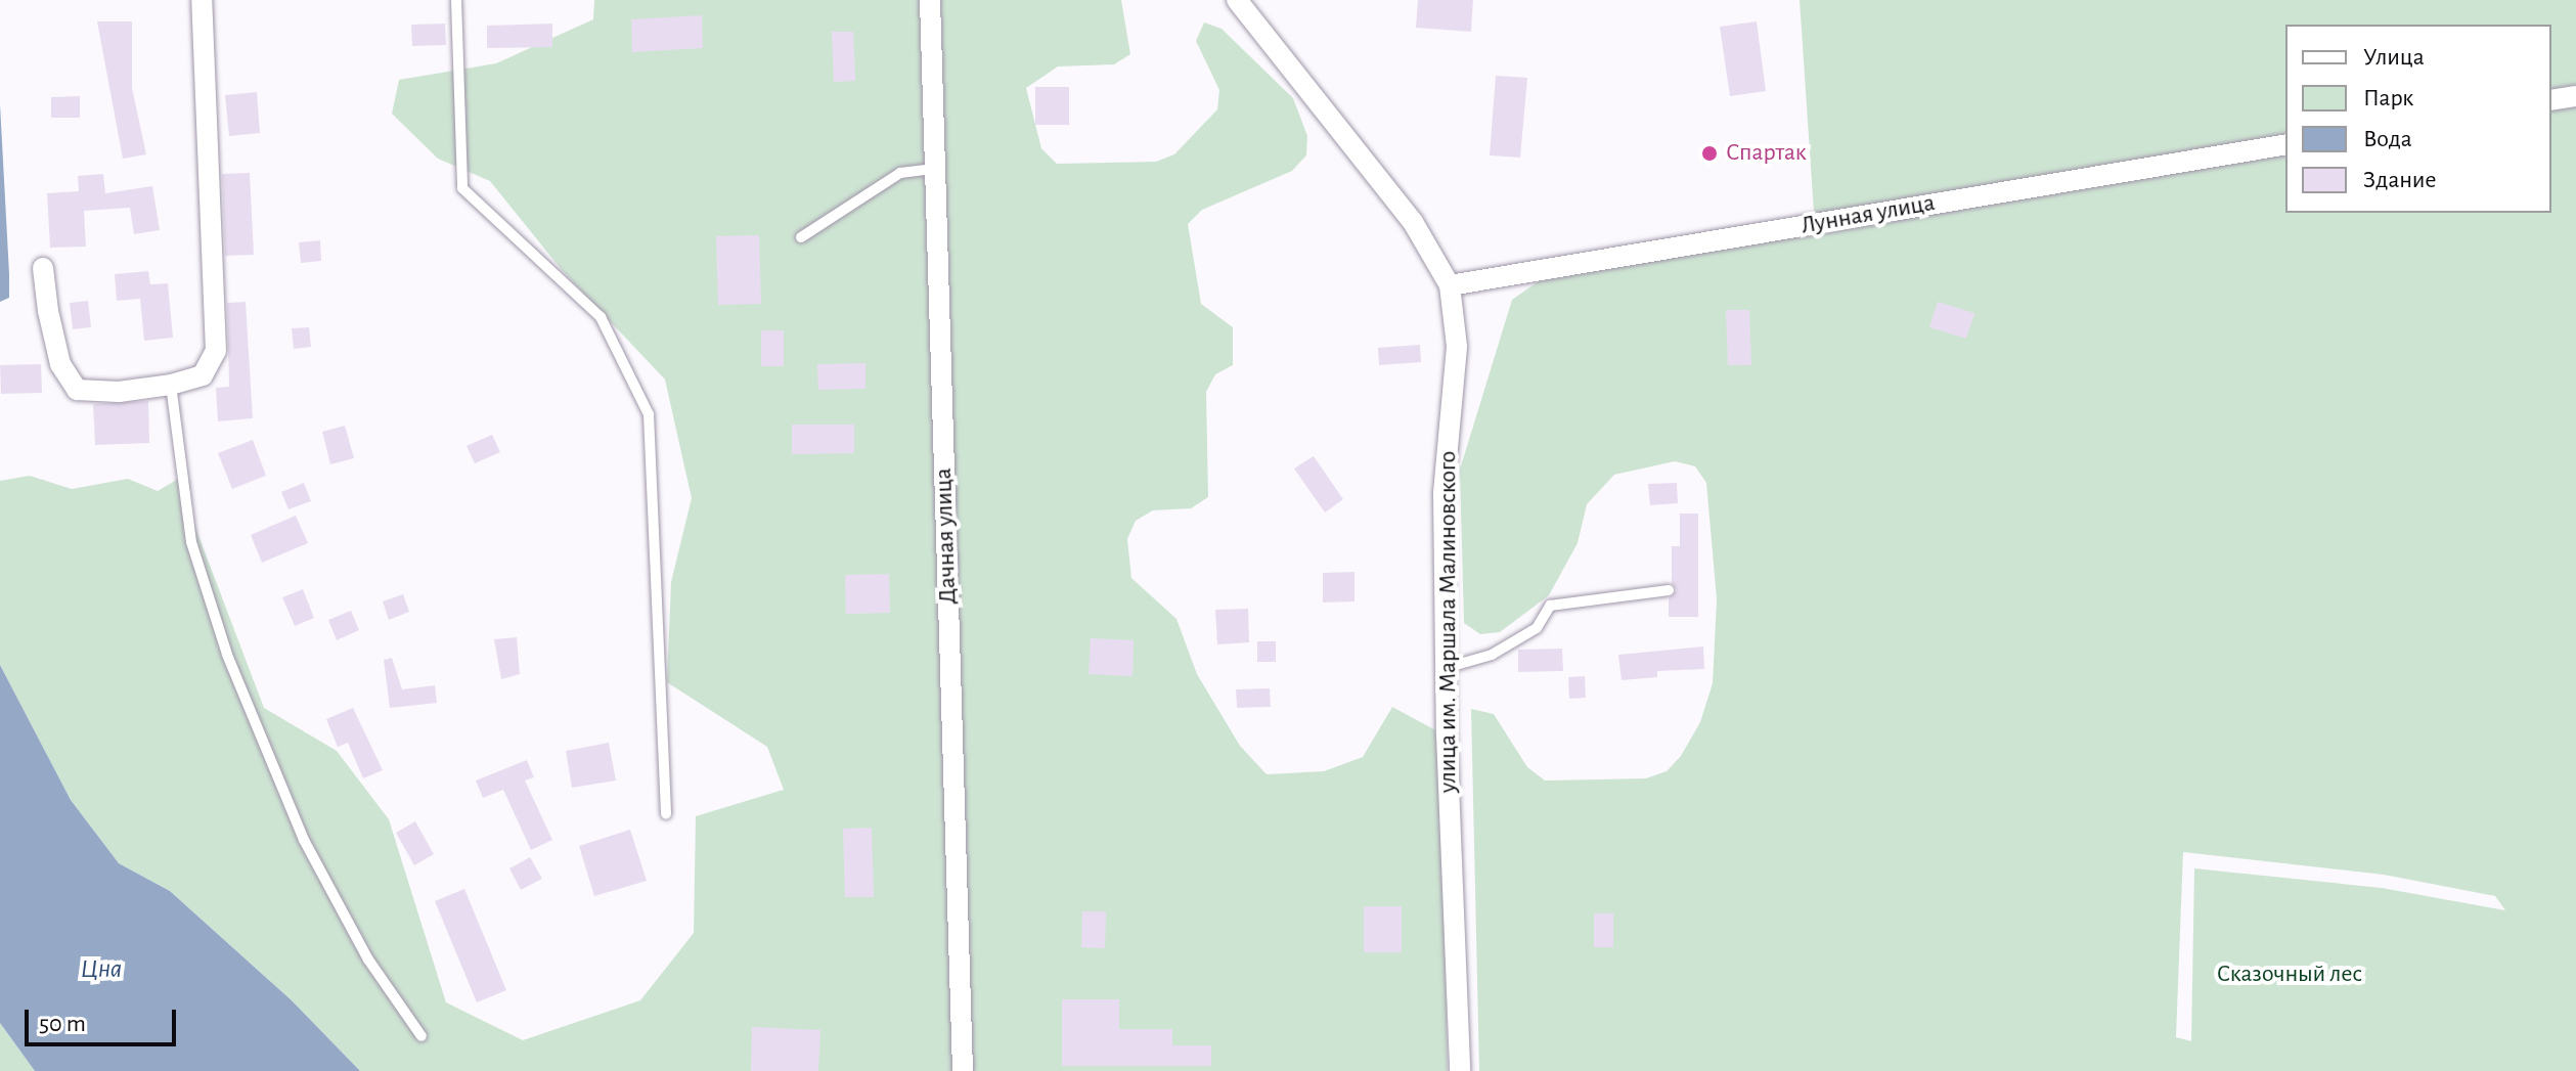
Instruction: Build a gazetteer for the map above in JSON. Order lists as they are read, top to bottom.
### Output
{
  "streets": {
    "street": ["Лунная улица", "Дачная улица", "улица им. Маршала Малиновского"]
  },
  "crossings": [
    ["Лунная улица", "улица им. Маршала Малиновского"]
  ],
  "water": ["Цна"],
  "parks": ["Сказочный лес"],
  "places": ["Спартак"],
  "legend": [
    "Улица",
    "Парк",
    "Вода",
    "Здание"
  ],
  "scale_bar": "50 m"
}
